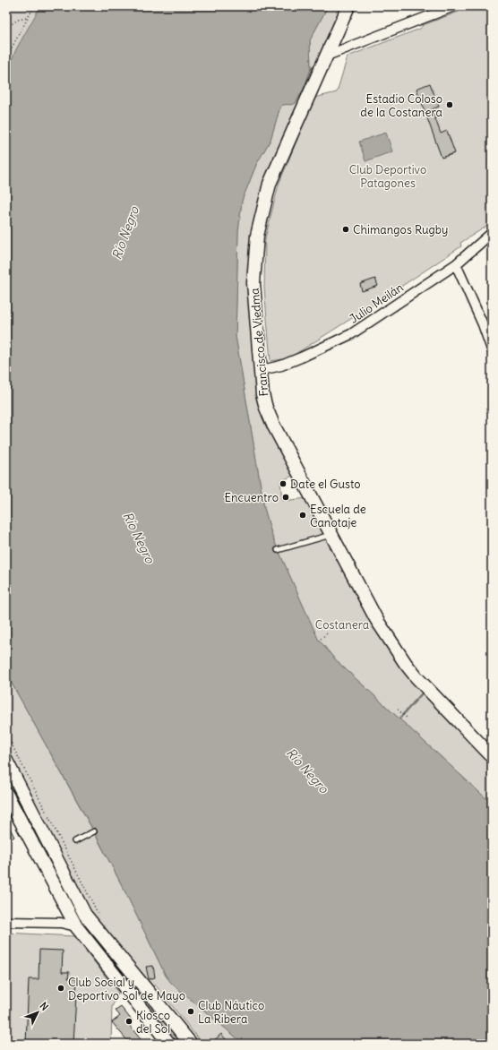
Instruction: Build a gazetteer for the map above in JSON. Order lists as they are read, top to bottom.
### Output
{
  "streets": {
    "street": ["Julio Meilán", "Francisco de Viedma"]
  },
  "crossings": [
    ["Julio Meilán", "Francisco de Viedma"]
  ],
  "water": ["Río Negro"],
  "parks": ["Club Deportivo Patagones", "Costanera"],
  "places": [
    "Estadio Coloso de la Costanera",
    "Chimangos Rugby",
    "Date el Gusto",
    "Encuentro",
    "Escuela de Canotaje",
    "Club Social y Deportivo Sol de Mayo",
    "Club Náutico La Ribera",
    "Kiosco del Sol"
  ],
  "north": "top right"
}
